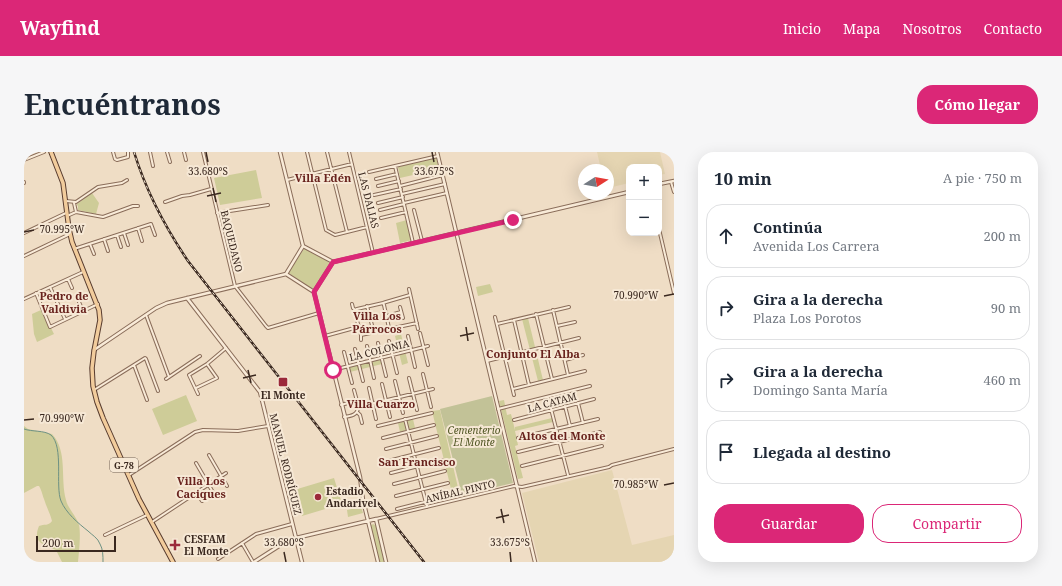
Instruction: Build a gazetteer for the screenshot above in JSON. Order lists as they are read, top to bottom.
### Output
{
  "streets": {
    "main road": ["G-78"],
    "street": [
      "LAS DALIAS",
      "BAQUEDANO",
      "LA COLONIA",
      "LA CATAM",
      "MANUEL RODRÍGUEZ",
      "ANÍBAL PINTO"
    ]
  },
  "crossings": [
    ["MANUEL RODRÍGUEZ", "ANÍBAL PINTO"]
  ],
  "districts": [
    "Villa Edén",
    "Pedro de Valdivia",
    "Villa Los Párrocos",
    "Conjunto El Alba",
    "Villa Cuarzo",
    "Altos del Monte",
    "San Francisco",
    "Villa Los Caciques"
  ],
  "parks": ["Cementerio El Monte"],
  "places": {
    "transit": ["El Monte"],
    "other": ["Estadio Andarivel"],
    "health": ["CESFAM El Monte"]
  },
  "scale_bar": "200 m",
  "north": "right",
  "page": {
    "header": "Wayfind",
    "nav": [
      "Inicio",
      "Mapa",
      "Nosotros",
      "Contacto"
    ],
    "title": "Encuéntranos",
    "buttons": [
      "Cómo llegar",
      ["Guardar", "Compartir"]
    ],
    "heading": ["10 min", "A pie · 750 m"],
    "map_buttons": ["+", "−"],
    "list": [
      ["Continúa", "Avenida Los Carrera", "200 m"],
      ["Gira a la derecha", "Plaza Los Porotos", "90 m"],
      ["Gira a la derecha", "Domingo Santa María", "460 m"],
      "Llegada al destino"
    ],
    "scale": "200 m"
  },
  "coordinates": [
    "33.680°S",
    "33.675°S",
    "70.995°W",
    "70.990°W",
    "70.985°W"
  ]
}
